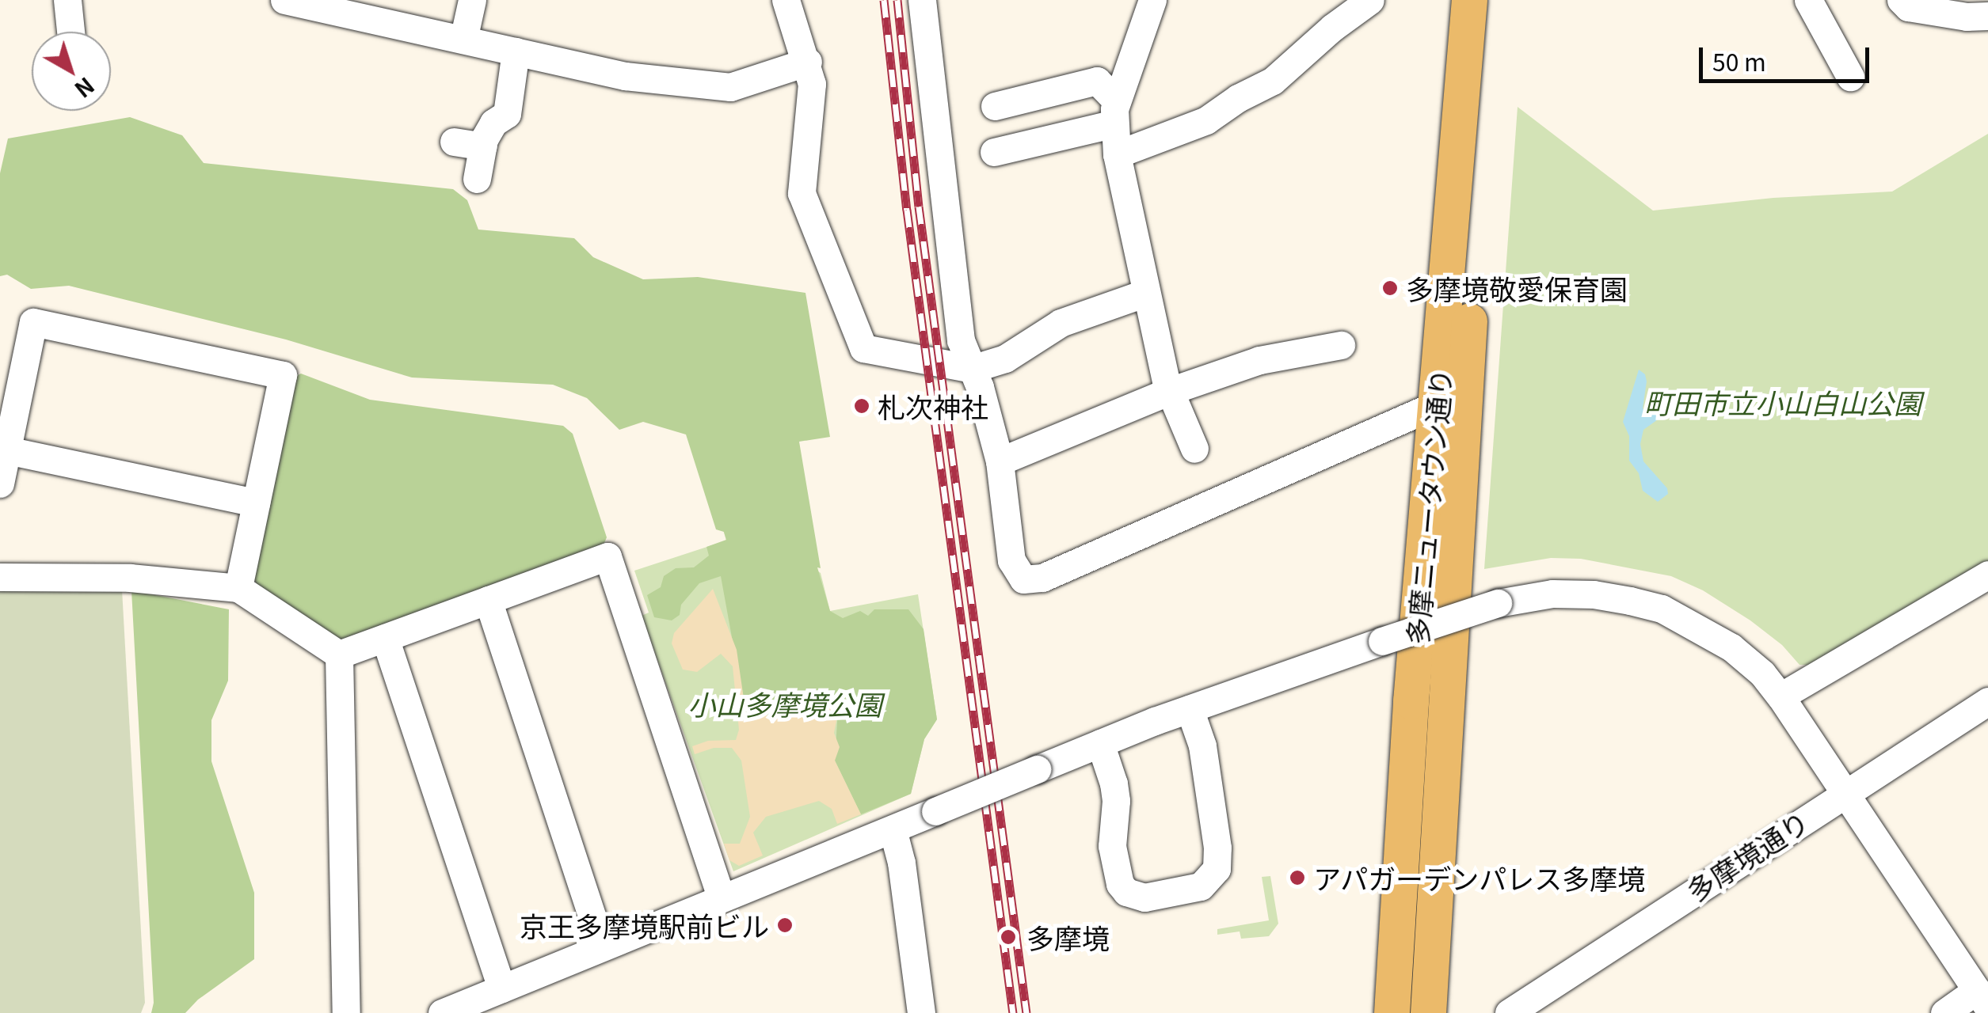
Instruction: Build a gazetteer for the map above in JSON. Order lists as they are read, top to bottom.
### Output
{
  "streets": {
    "main road": ["多摩ニュータウン通り"],
    "street": ["多摩境通り"]
  },
  "parks": ["町田市立小山白山公園", "小山多摩境公園"],
  "places": [
    "多摩境敬愛保育園",
    "札次神社",
    "アパガーデンパレス多摩境",
    "京王多摩境駅前ビル",
    "多摩境"
  ],
  "scale_bar": "50 m",
  "north": "bottom right"
}
